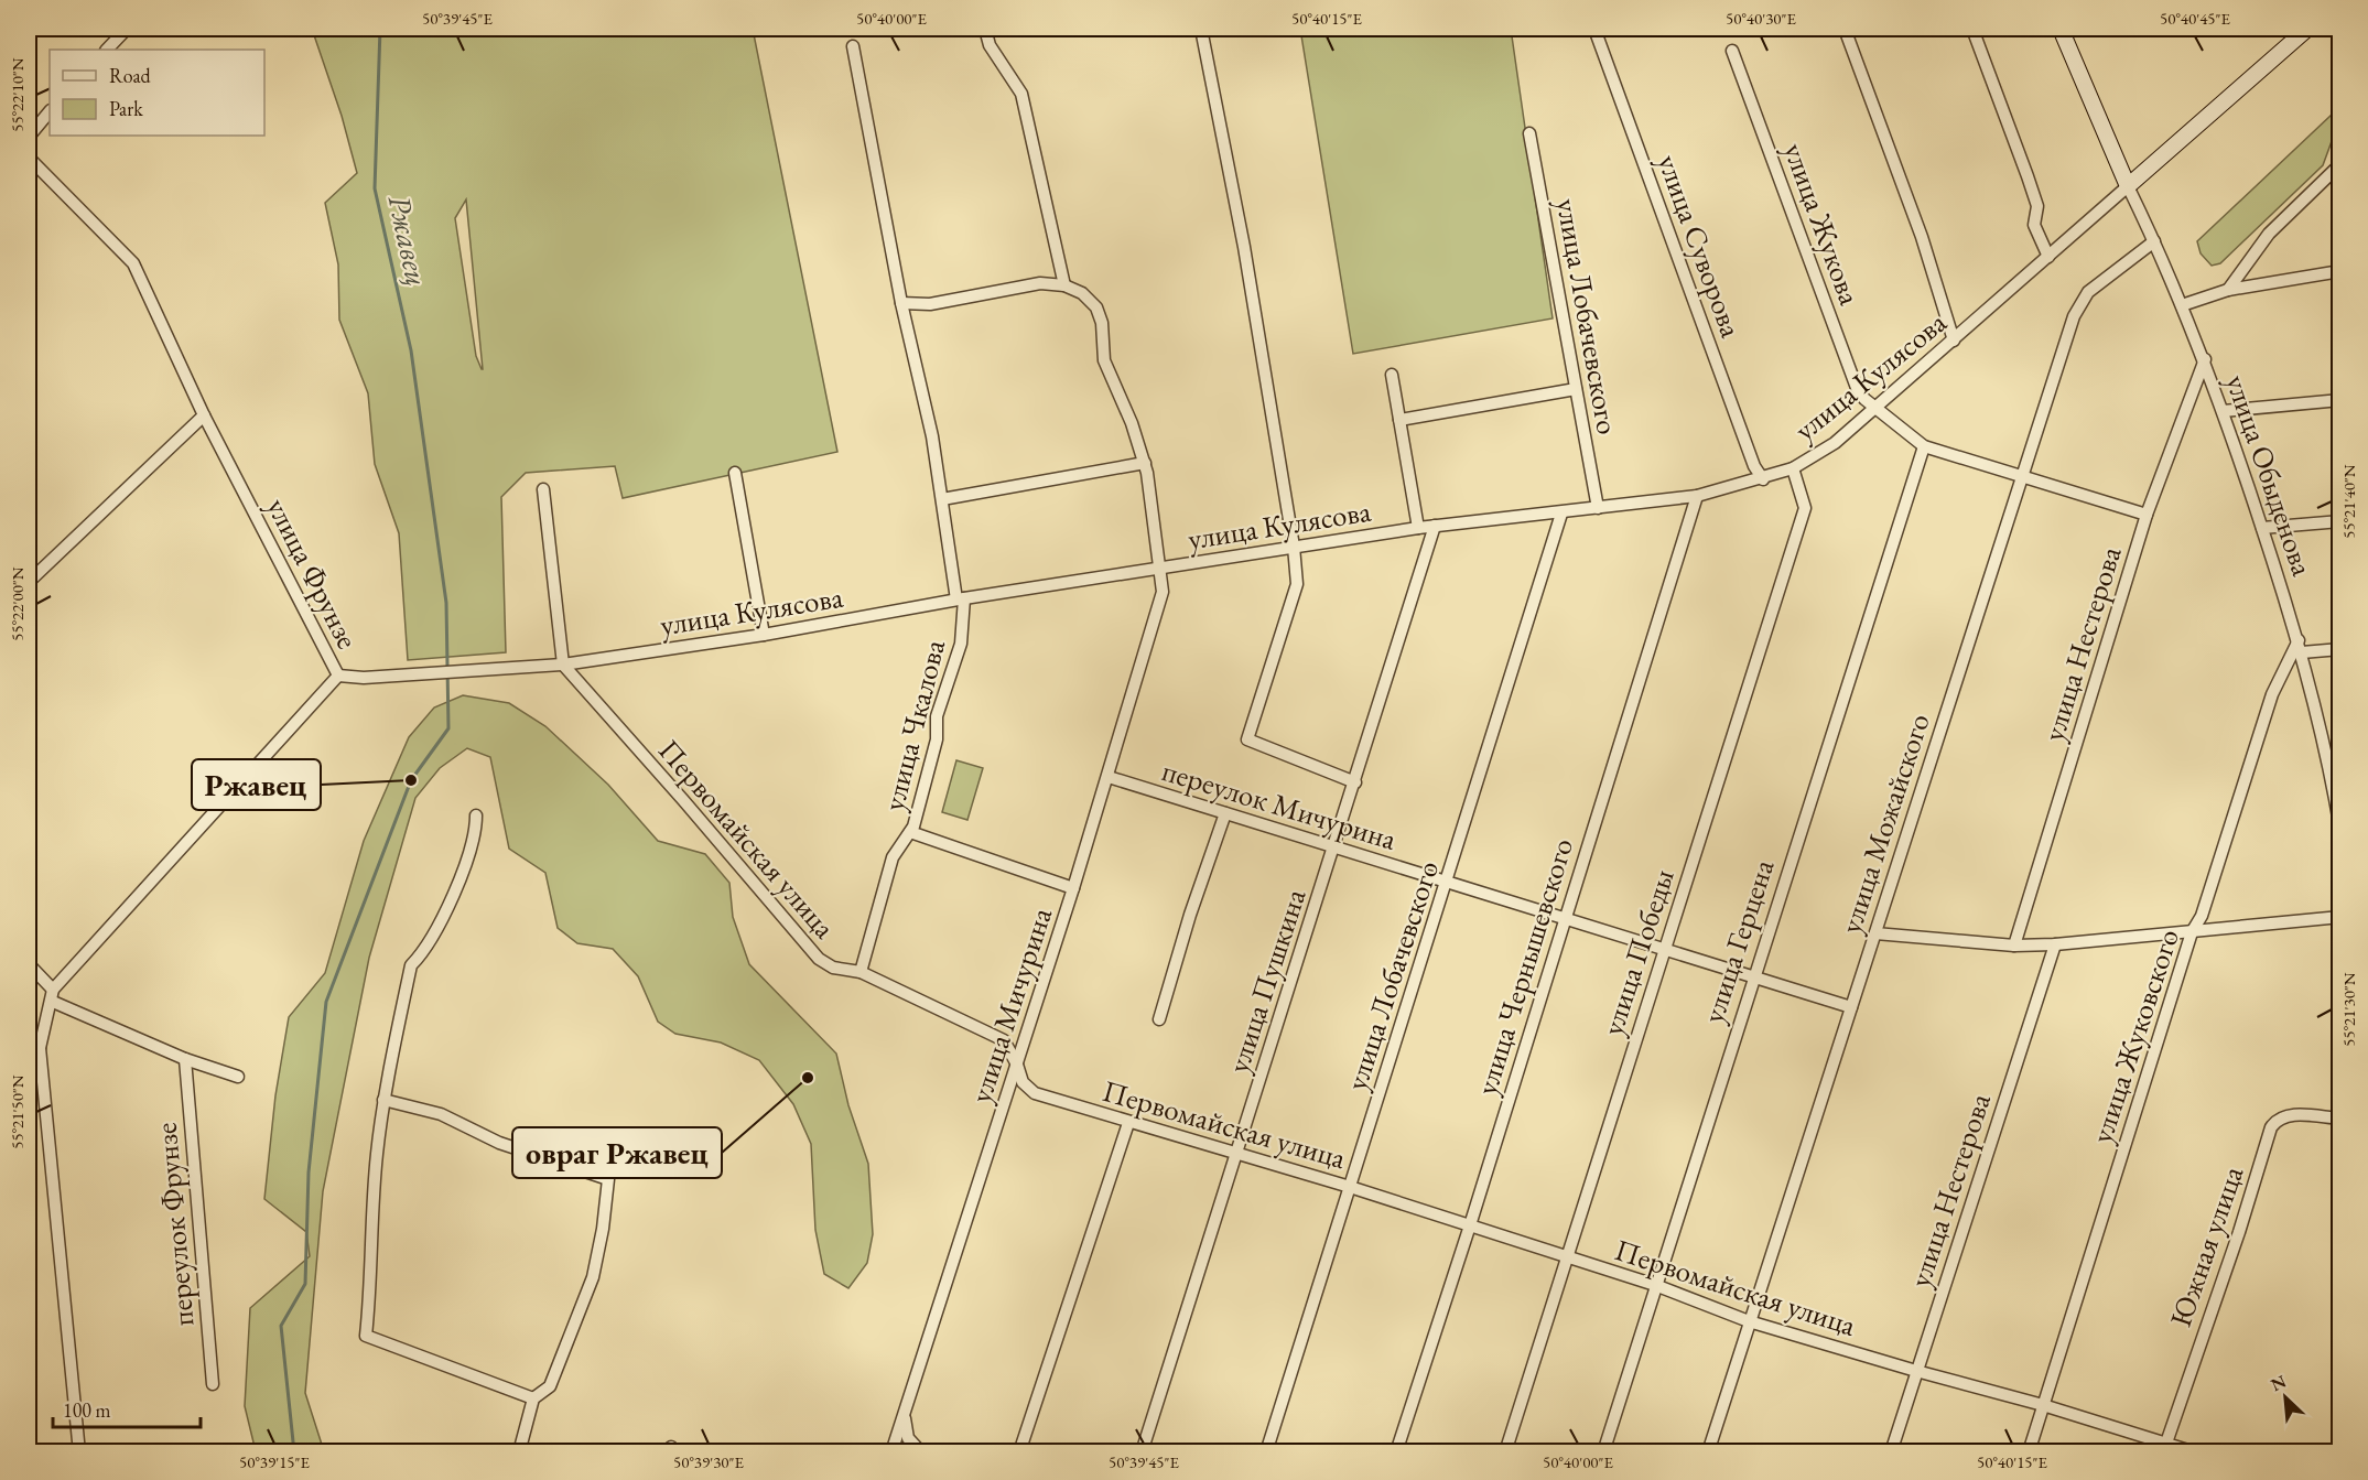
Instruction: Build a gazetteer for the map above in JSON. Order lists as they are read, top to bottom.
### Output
{
  "streets": {
    "street": [
      "улица Жукова",
      "улица Суворова",
      "улица Лобачевского",
      "улица Кулясова",
      "улица Обыденова",
      "улица Фрунзе",
      "улица Нестерова",
      "улица Чкалова",
      "переулок Мичурина",
      "улица Можайского",
      "Первомайская улица",
      "улица Герцена",
      "улица Победы",
      "улица Чернышевского",
      "улица Пушкина",
      "улица Мичурина",
      "улица Жуковского",
      "переулок Фрунзе",
      "Южная улица"
    ]
  },
  "crossings": [
    ["улица Жукова", "улица Кулясова"],
    ["улица Жукова", "улица Герцена"],
    ["улица Суворова", "улица Кулясова"],
    ["улица Лобачевского", "улица Кулясова"],
    ["улица Лобачевского", "переулок Мичурина"],
    ["улица Лобачевского", "Первомайская улица"],
    ["улица Кулясова", "улица Обыденова"],
    ["улица Кулясова", "улица Фрунзе"],
    ["улица Кулясова", "улица Чкалова"],
    ["улица Кулясова", "Первомайская улица"],
    ["улица Кулясова", "улица Победы"],
    ["улица Кулясова", "улица Чернышевского"],
    ["улица Кулясова", "улица Пушкина"],
    ["улица Кулясова", "улица Мичурина"],
    ["улица Обыденова", "улица Нестерова"],
    ["улица Обыденова", "улица Можайского"],
    ["улица Обыденова", "улица Жуковского"],
    ["улица Нестерова", "Первомайская улица"],
    ["улица Чкалова", "Первомайская улица"],
    ["переулок Мичурина", "улица Можайского"],
    ["переулок Мичурина", "улица Герцена"],
    ["переулок Мичурина", "улица Победы"],
    ["переулок Мичурина", "улица Чернышевского"],
    ["переулок Мичурина", "улица Пушкина"],
    ["переулок Мичурина", "улица Мичурина"],
    ["улица Можайского", "Первомайская улица"],
    ["Первомайская улица", "улица Герцена"],
    ["Первомайская улица", "улица Победы"],
    ["Первомайская улица", "улица Чернышевского"],
    ["Первомайская улица", "улица Пушкина"],
    ["Первомайская улица", "улица Мичурина"],
    ["Первомайская улица", "улица Жуковского"],
    ["Первомайская улица", "Южная улица"]
  ],
  "water": ["Ржавец"],
  "places": ["Ржавец", "овраг Ржавец"],
  "legend": ["Road", "Park"],
  "scale_bar": "100 m",
  "north": "top left",
  "coordinates": [
    "50°39'45\"E",
    "50°40'00\"E",
    "50°40'15\"E",
    "50°40'30\"E",
    "50°40'45\"E",
    "55°22'10\"N",
    "55°21'40\"N",
    "55°22'00\"N",
    "55°21'30\"N",
    "55°21'50\"N",
    "50°39'15\"E",
    "50°39'30\"E"
  ]
}
